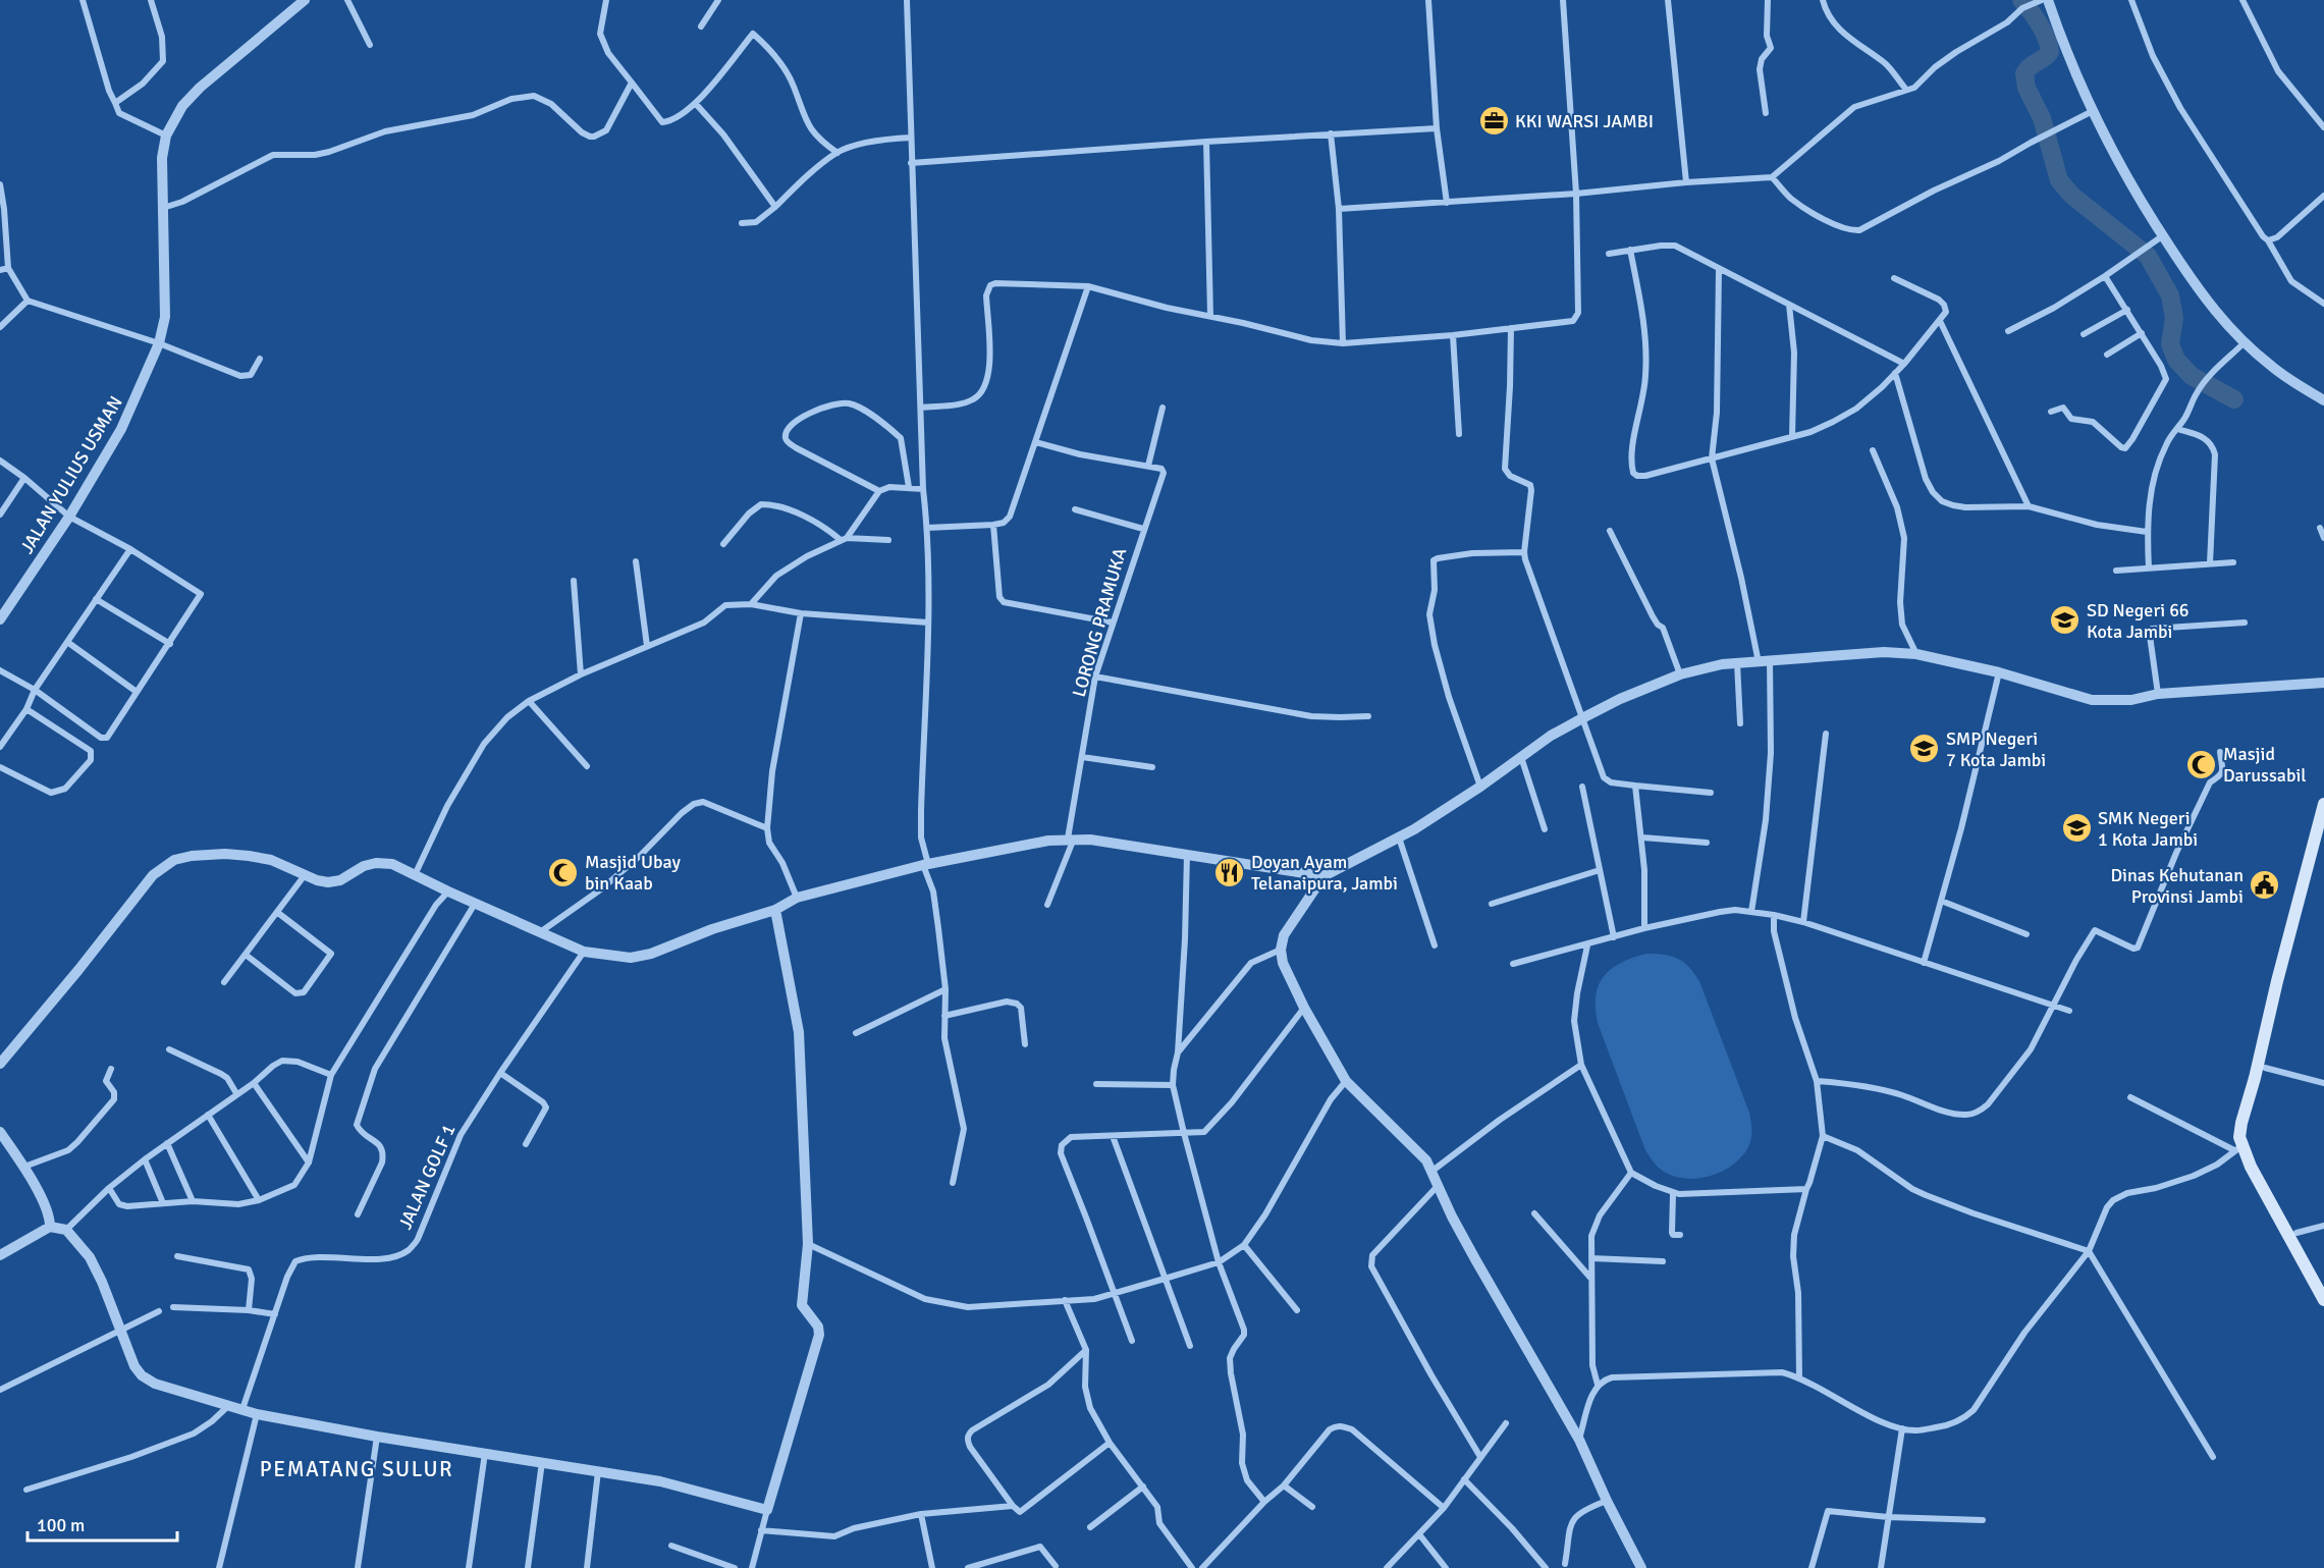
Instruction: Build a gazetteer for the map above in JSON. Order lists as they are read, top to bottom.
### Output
{
  "streets": {
    "street": ["JALAN YULIUS USMAN", "LORONG PRAMUKA", "JALAN GOLF 1"]
  },
  "districts": ["PEMATANG SULUR"],
  "places": {
    "office": ["KKI WARSI JAMBI"],
    "school or university": ["SD Negeri 66 Kota Jambi", "SMP Negeri 7 Kota Jambi", "SMK Negeri 1 Kota Jambi"],
    "mosque": ["Masjid Darussabil", "Masjid Ubay bin Kaab"],
    "restaurant": ["Doyan Ayam Telanaipura, Jambi"],
    "public building": ["Dinas Kehutanan Provinsi Jambi"]
  },
  "scale_bar": "100 m"
}
